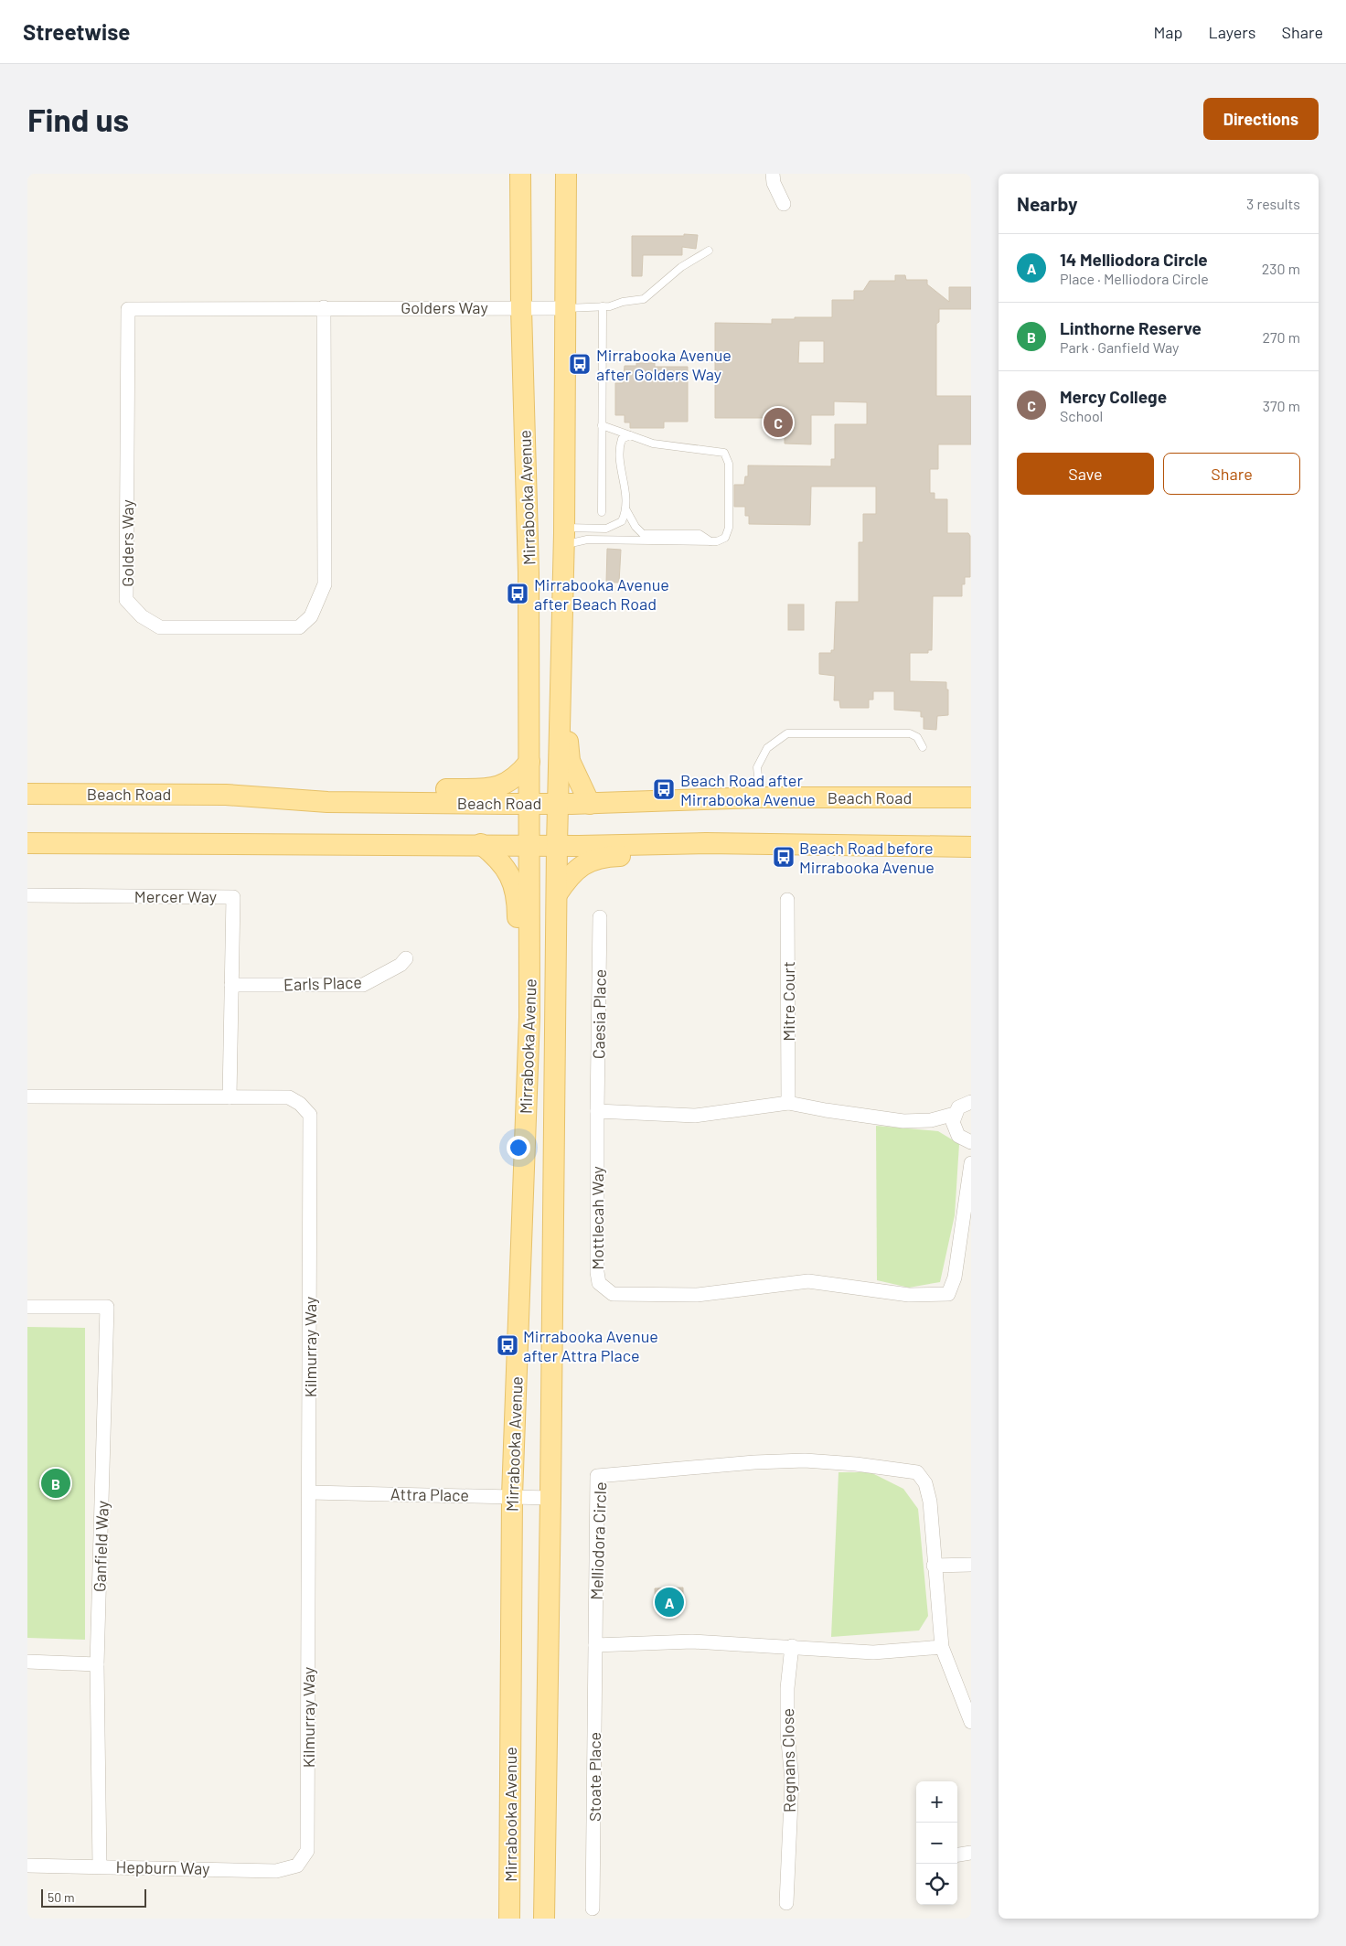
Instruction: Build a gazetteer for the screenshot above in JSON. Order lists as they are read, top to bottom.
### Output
{
  "streets": {
    "main road": ["Mirrabooka Avenue", "Beach Road"],
    "street": [
      "Golders Way",
      "Mercer Way",
      "Earls Place",
      "Mitre Court",
      "Caesia Place",
      "Mottlecah Way",
      "Kilmurray Way",
      "Attra Place",
      "Melliodora Circle",
      "Ganfield Way",
      "Regnans Close",
      "Stoate Place",
      "Hepburn Way"
    ]
  },
  "crossings": [
    ["Golders Way", "Mirrabooka Avenue"],
    ["Mirrabooka Avenue", "Beach Road"],
    ["Mirrabooka Avenue", "Attra Place"],
    ["Mercer Way", "Earls Place"],
    ["Mercer Way", "Kilmurray Way"],
    ["Caesia Place", "Mottlecah Way"],
    ["Kilmurray Way", "Attra Place"],
    ["Kilmurray Way", "Hepburn Way"],
    ["Melliodora Circle", "Stoate Place"],
    ["Ganfield Way", "Hepburn Way"]
  ],
  "places": {
    "bus stop": [
      "Mirrabooka Avenue after Golders Way",
      "Mirrabooka Avenue after Beach Road",
      "Beach Road after Mirrabooka Avenue",
      "Beach Road before Mirrabooka Avenue",
      "Mirrabooka Avenue after Attra Place"
    ]
  },
  "scale_bar": "50 m",
  "page": {
    "header": "Streetwise",
    "nav": ["Map", "Layers", "Share"],
    "buttons": [
      "Directions",
      ["Save", "Share"]
    ],
    "title": "Find us",
    "heading": ["Nearby", "3 results"],
    "list": [
      {
        "mark": "A",
        "name": "14 Melliodora Circle",
        "note": "Place · Melliodora Circle",
        "value": "230 m"
      },
      {
        "mark": "B",
        "name": "Linthorne Reserve",
        "note": "Park · Ganfield Way",
        "value": "270 m"
      },
      {
        "mark": "C",
        "name": "Mercy College",
        "note": "School",
        "value": "370 m"
      }
    ],
    "pins": ["C", "B", "A"],
    "map_buttons": ["+", "−"],
    "scale": "50 m"
  }
}
